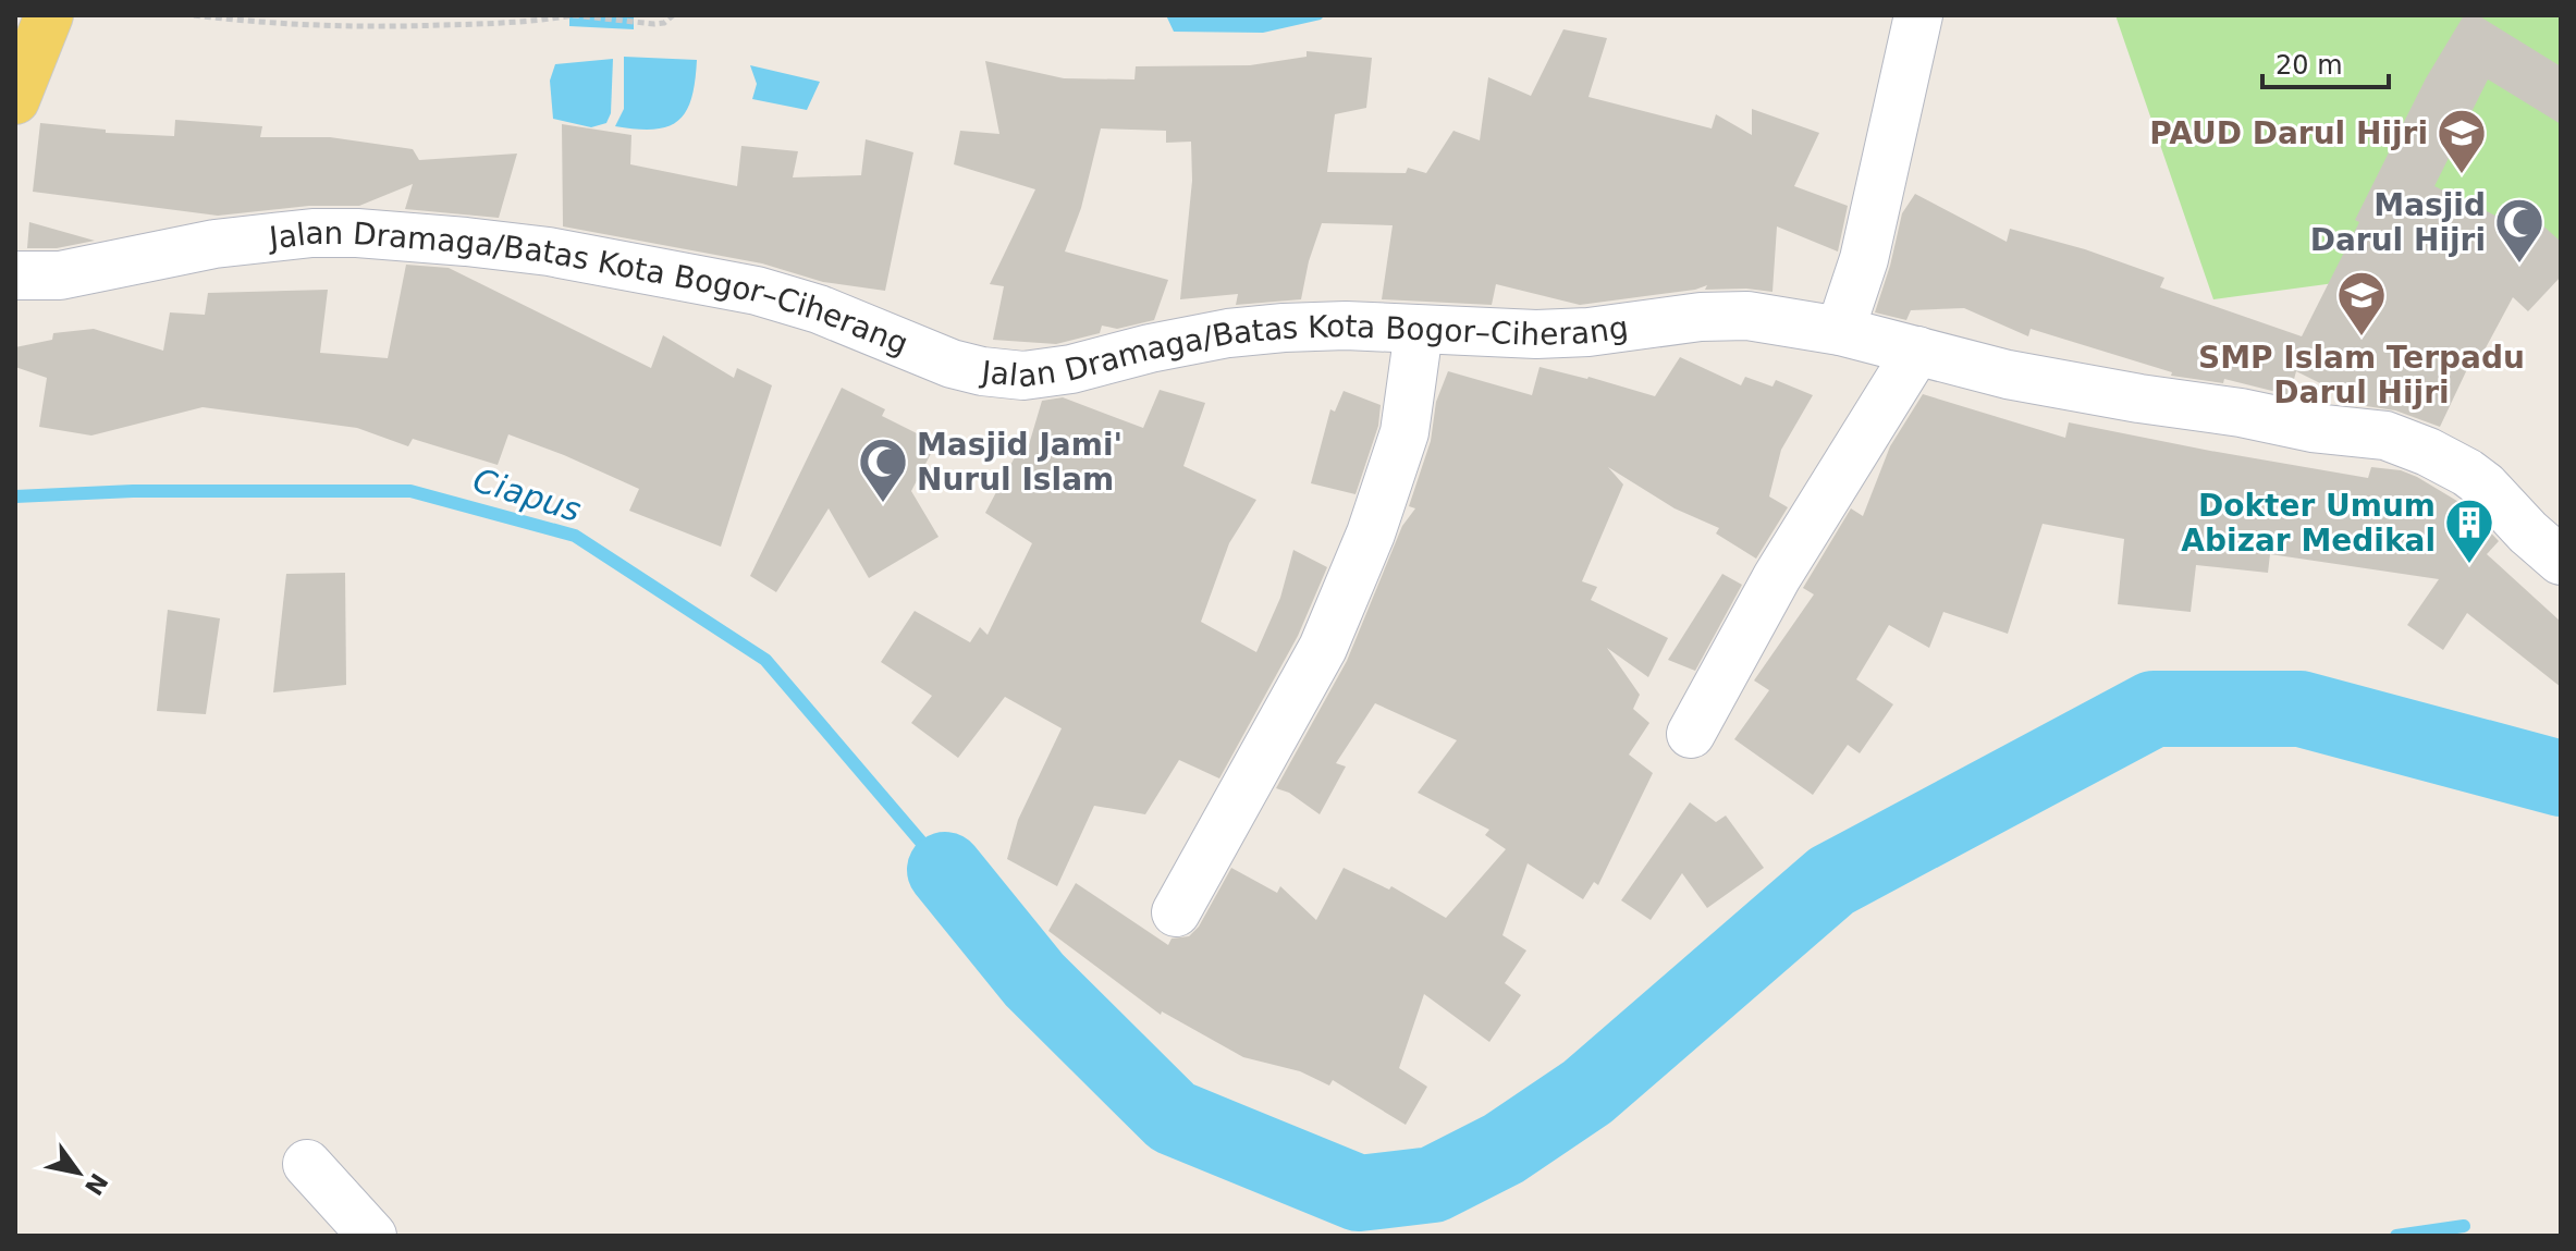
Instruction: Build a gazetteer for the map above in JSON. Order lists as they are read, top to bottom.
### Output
{
  "streets": {
    "street": ["Jalan Dramaga/Batas Kota Bogor–Ciherang"]
  },
  "water": ["Ciapus"],
  "places": {
    "school or university": ["PAUD Darul Hijri", "SMP Islam Terpadu Darul Hijri"],
    "mosque": ["Masjid Darul Hijri", "Masjid Jami' Nurul Islam"],
    "building": ["Dokter Umum Abizar Medikal"]
  },
  "scale_bar": "20 m",
  "north": "bottom right"
}
